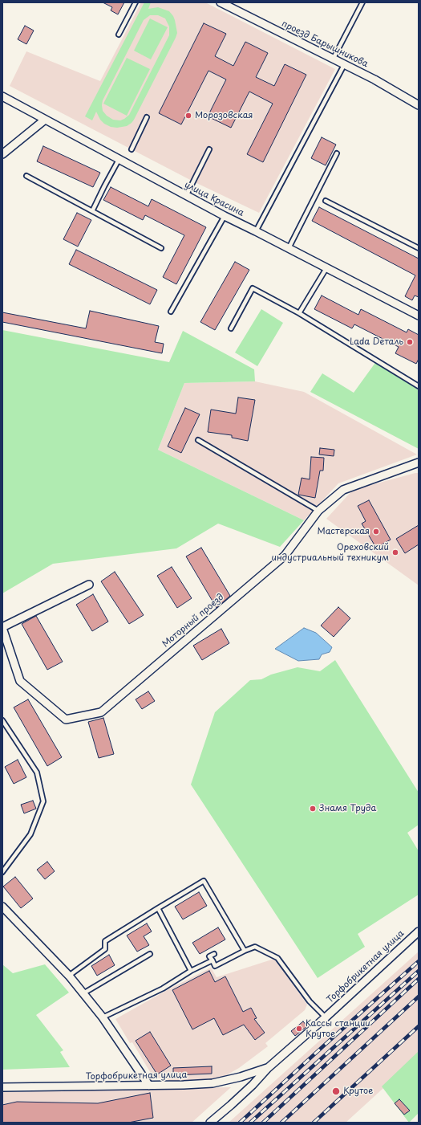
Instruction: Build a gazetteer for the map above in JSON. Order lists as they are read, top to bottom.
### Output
{
  "streets": {
    "street": [
      "проезд Барышникова",
      "улица Красина",
      "Моторный проезд",
      "Торфобрикетная улица"
    ]
  },
  "places": [
    "Морозовская",
    "Lada Dеталь",
    "Мастерская",
    "Ореховский индустриальный техникум",
    "Знамя Труда",
    "Кассы станции Крутое",
    "Крутое"
  ]
}
